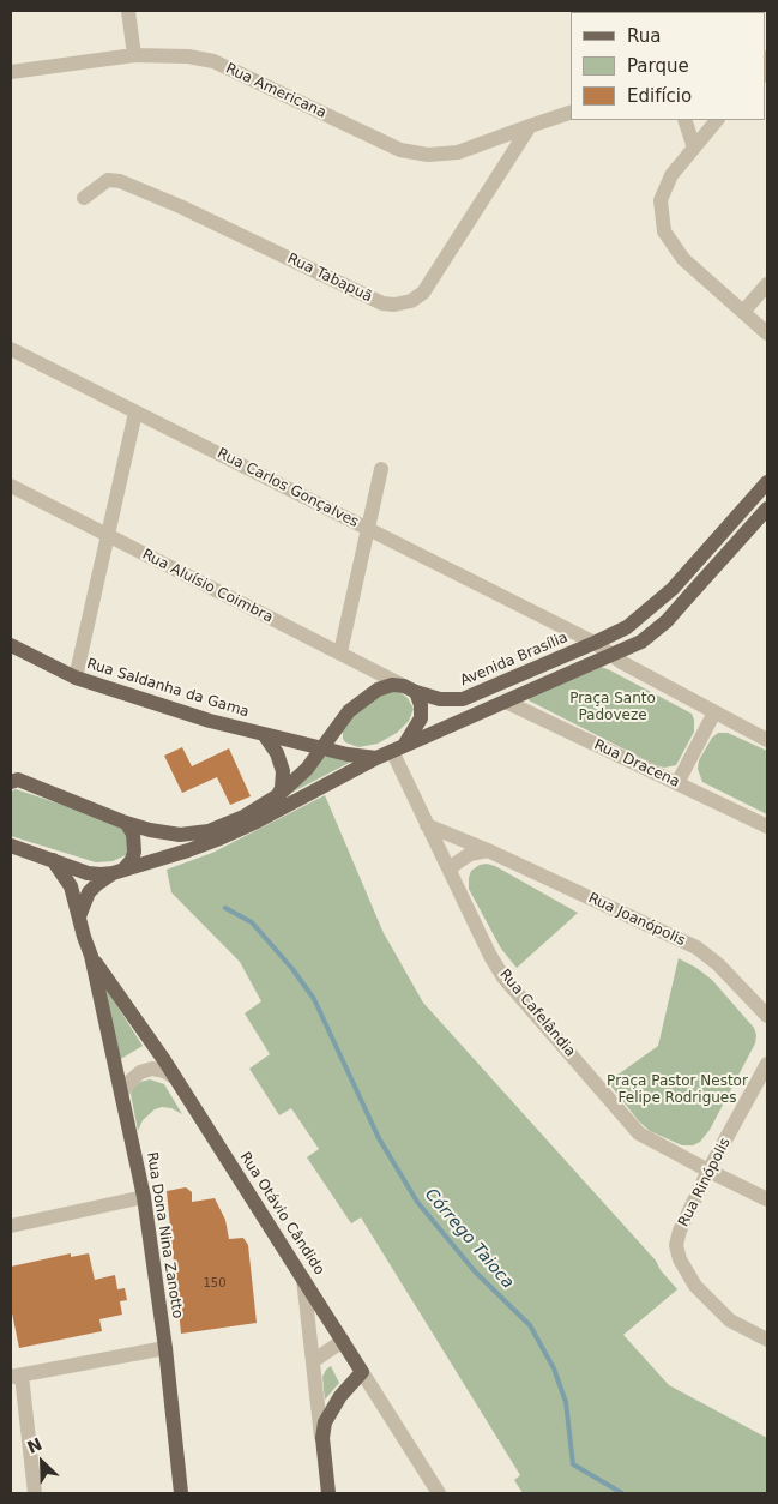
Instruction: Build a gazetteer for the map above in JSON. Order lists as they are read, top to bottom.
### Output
{
  "streets": {
    "main road": [
      "Avenida Brasília",
      "Rua Saldanha da Gama",
      "Rua Otávio Cândido",
      "Rua Dona Nina Zanotto"
    ],
    "street": [
      "Rua Americana",
      "Rua Tabapuã",
      "Rua Carlos Gonçalves",
      "Rua Aluísio Coimbra",
      "Rua Dracena",
      "Rua Joanópolis",
      "Rua Cafelândia",
      "Rua Rinópolis"
    ]
  },
  "crossings": [
    ["Rua Americana", "Rua Tabapuã"],
    ["Rua Carlos Gonçalves", "Avenida Brasília"],
    ["Rua Aluísio Coimbra", "Avenida Brasília"],
    ["Avenida Brasília", "Rua Saldanha da Gama"],
    ["Rua Joanópolis", "Rua Cafelândia"],
    ["Rua Cafelândia", "Rua Rinópolis"],
    ["Rua Otávio Cândido", "Rua Dona Nina Zanotto"]
  ],
  "water": ["Córrego Taioca"],
  "parks": ["Praça Santo Padoveze", "Praça Pastor Nestor Felipe Rodrigues"],
  "house_numbers": ["150"],
  "legend": ["Rua", "Parque", "Edifício"],
  "north": "top left"
}
